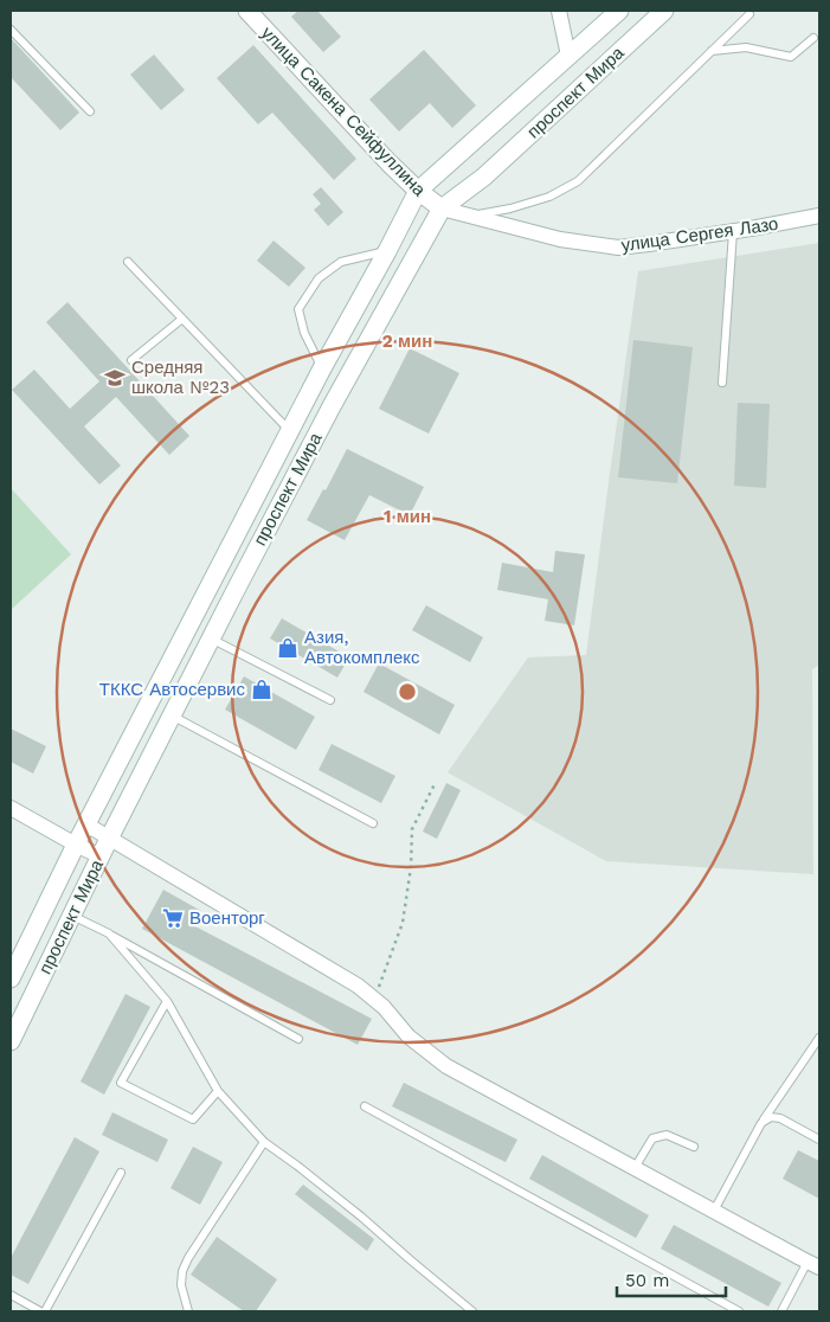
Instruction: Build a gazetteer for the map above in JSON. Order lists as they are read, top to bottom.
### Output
{
  "streets": {
    "main road": ["проспект Мира", "улица Сакена Сейфуллина"],
    "street": ["улица Сергея Лазо"]
  },
  "crossings": [
    ["проспект Мира", "улица Сакена Сейфуллина"],
    ["проспект Мира", "улица Сергея Лазо"],
    ["улица Сакена Сейфуллина", "улица Сергея Лазо"]
  ],
  "places": {
    "school or university": ["Средняя школа №23"],
    "shop": ["Азия, Автокомплекс", "ТККС Автосервис"],
    "supermarket": ["Военторг"]
  },
  "scale_bar": "50 m",
  "rings": ["2 мин", "1 мин"]
}
